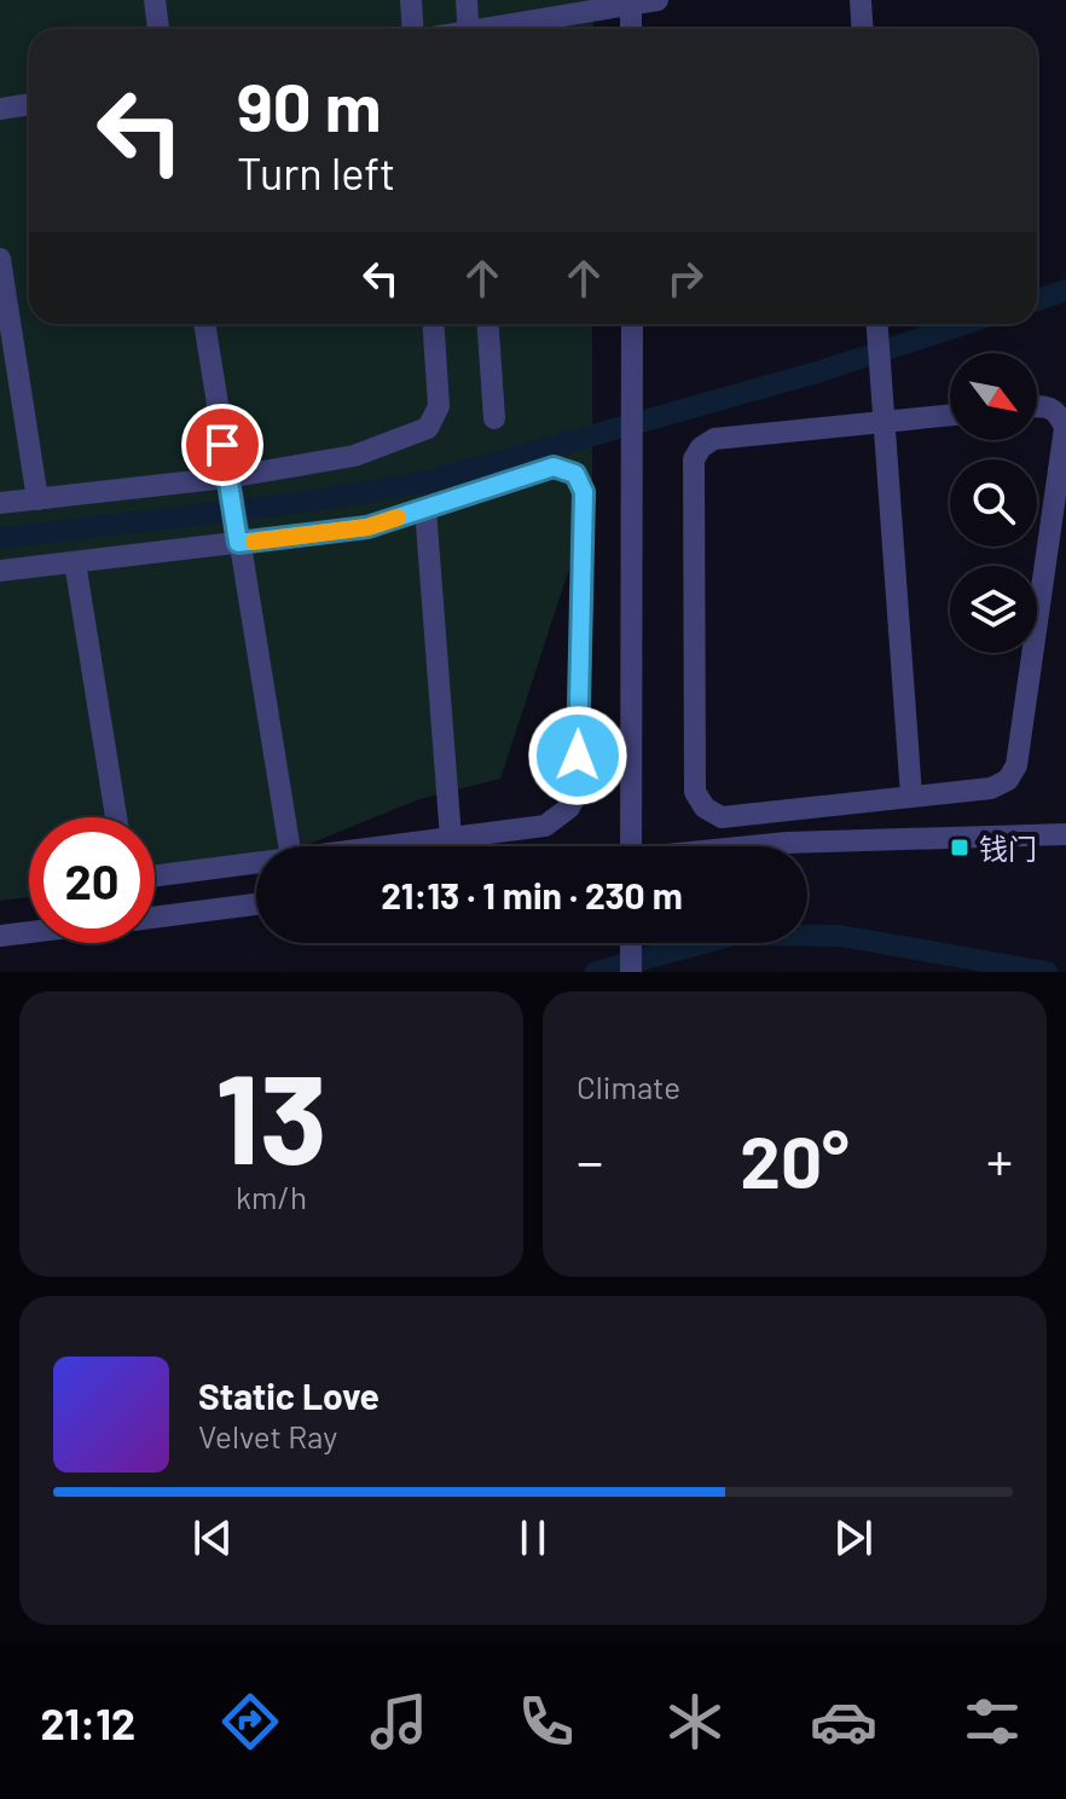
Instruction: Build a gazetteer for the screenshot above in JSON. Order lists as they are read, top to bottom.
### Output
{
  "places": {
    "transit": ["钱门"]
  },
  "north": "bottom right",
  "page": {
    "turn": ["90 m", "Turn left"],
    "limit": "20",
    "trip": "21:13 · 1 min · 230 m",
    "tile": [
      ["13", "km/h"],
      "Climate"
    ],
    "heat": ["−", "20°", "+"],
    "song": ["Static Love", "Velvet Ray"],
    "tabs": "21:12"
  }
}
